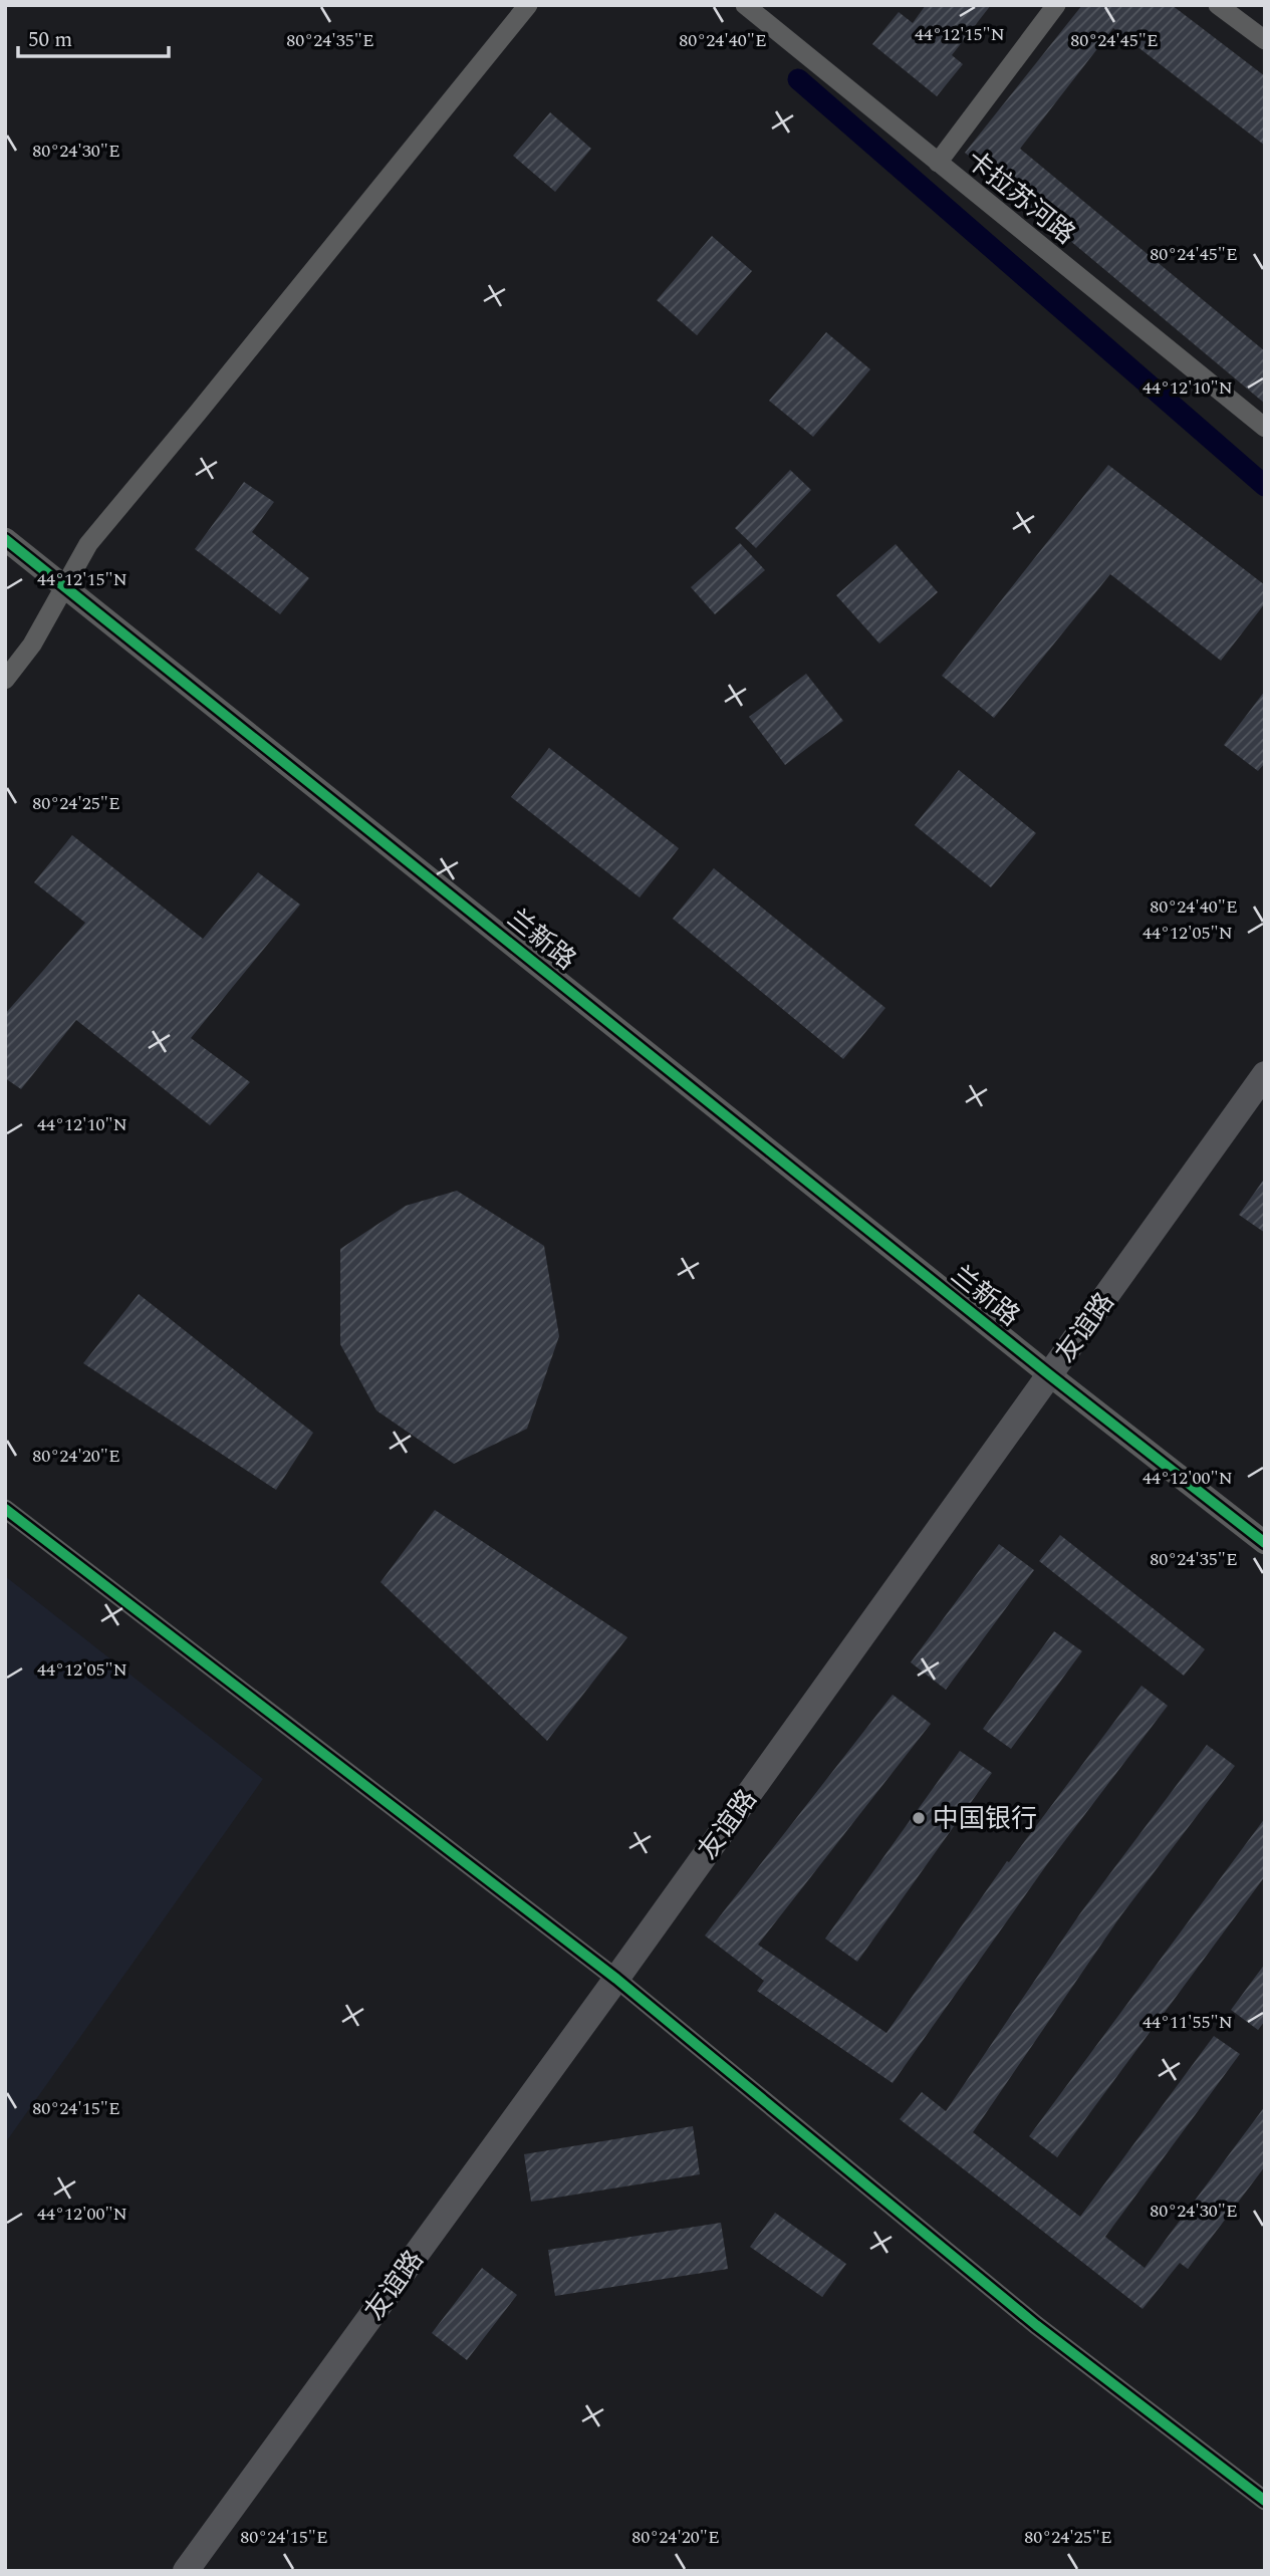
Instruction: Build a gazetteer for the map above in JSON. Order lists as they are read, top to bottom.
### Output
{
  "streets": {
    "main road": ["友谊路"],
    "street": ["卡拉苏河路", "兰新路"]
  },
  "crossings": [
    ["兰新路", "友谊路"]
  ],
  "places": ["中国银行"],
  "scale_bar": "50 m",
  "coordinates": [
    "44°12'15\"N",
    "80°24'35\"E",
    "80°24'40\"E",
    "80°24'45\"E",
    "80°24'30\"E",
    "44°12'10\"N",
    "80°24'25\"E",
    "44°12'05\"N",
    "80°24'20\"E",
    "44°12'00\"N",
    "44°11'55\"N",
    "80°24'15\"E"
  ]
}
